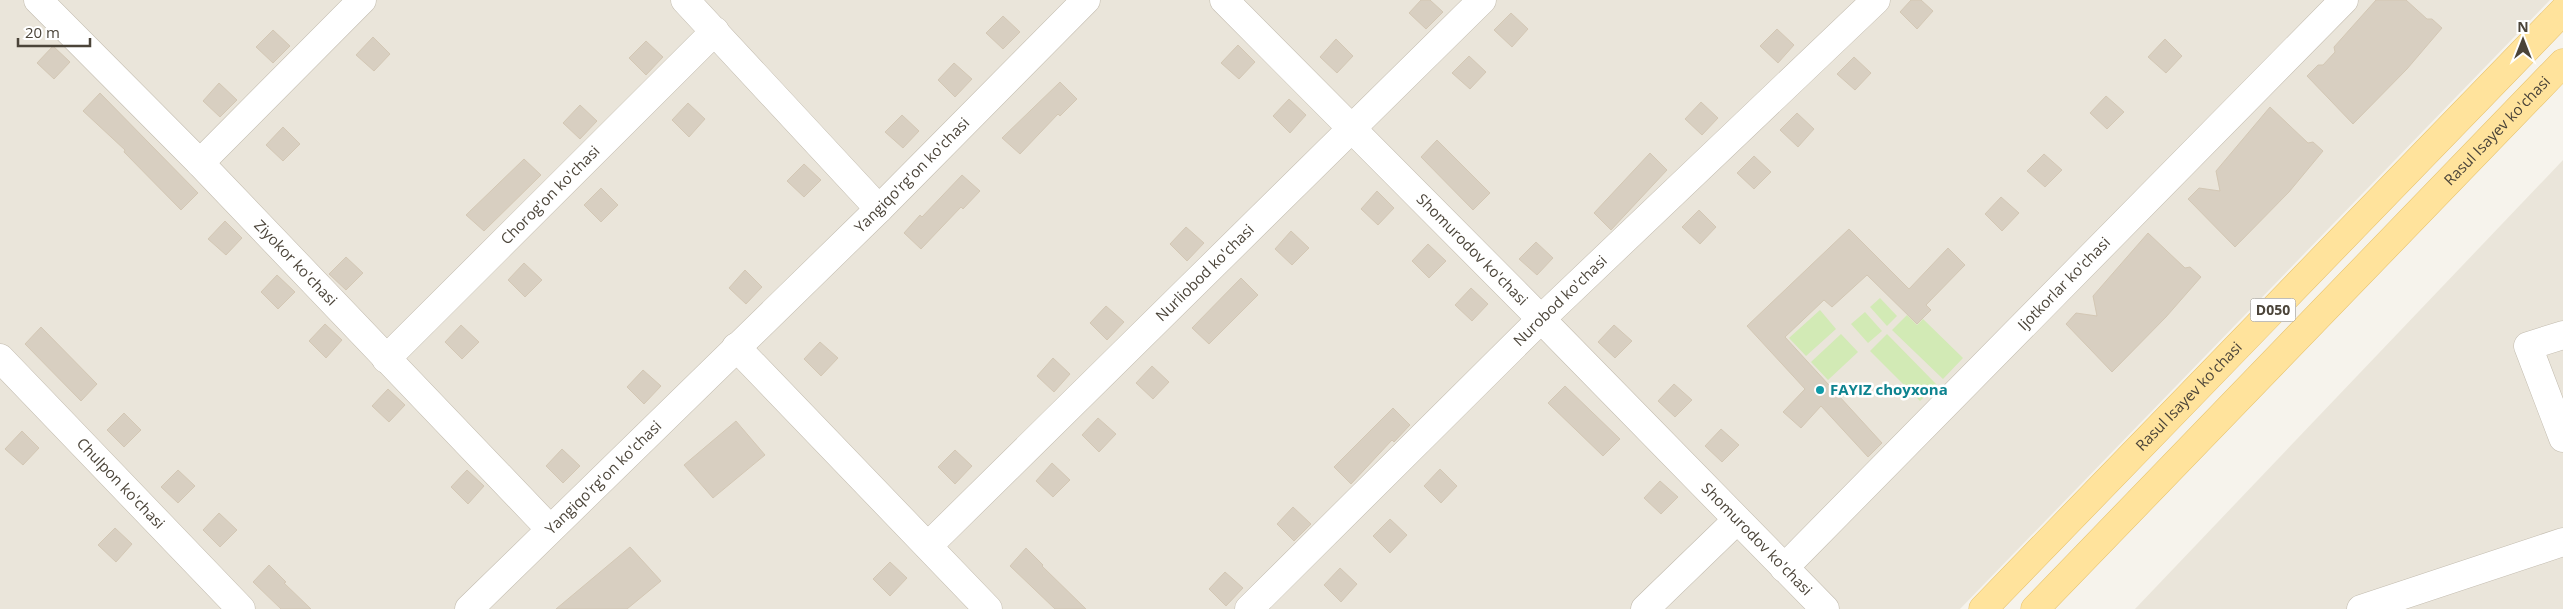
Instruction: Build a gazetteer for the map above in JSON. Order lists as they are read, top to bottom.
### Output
{
  "streets": {
    "main road": ["Rasul Isayev ko'chasi", "D050"],
    "street": [
      "Yangiqo'rg'on ko'chasi",
      "Chorog'on ko'chasi",
      "Shomurodov ko'chasi",
      "Ziyokor ko'chasi",
      "Nurliobod ko'chasi",
      "Ijotkorlar ko'chasi",
      "Nurobod ko'chasi",
      "Chulpon ko'chasi"
    ]
  },
  "crossings": [
    ["Yangiqo'rg'on ko'chasi", "Chorog'on ko'chasi"],
    ["Yangiqo'rg'on ko'chasi", "Ziyokor ko'chasi"],
    ["Chorog'on ko'chasi", "Ziyokor ko'chasi"],
    ["Shomurodov ko'chasi", "Nurliobod ko'chasi"],
    ["Shomurodov ko'chasi", "Ijotkorlar ko'chasi"],
    ["Shomurodov ko'chasi", "Nurobod ko'chasi"]
  ],
  "places": ["FAYIZ choyxona"],
  "scale_bar": "20 m",
  "north": "top"
}
